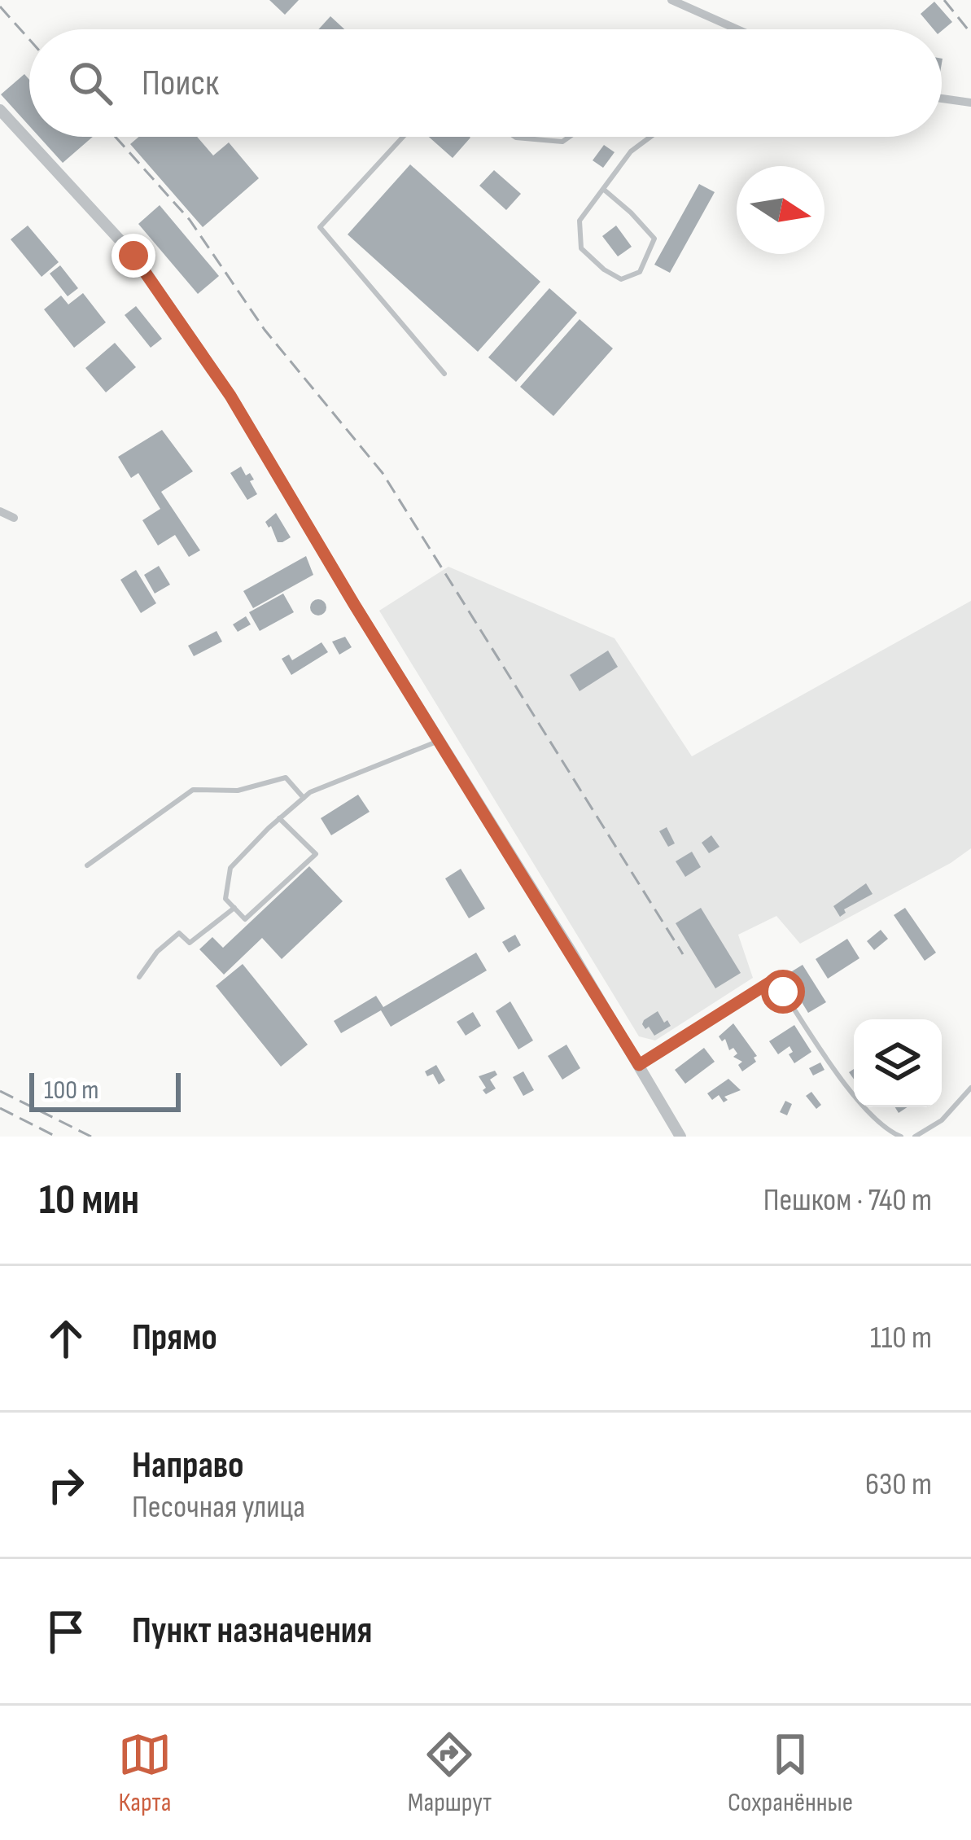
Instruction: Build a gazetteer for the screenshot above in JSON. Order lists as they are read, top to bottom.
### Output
{
  "scale_bar": "100 m",
  "north": "right",
  "page": {
    "search": "Поиск",
    "scale": "100 m",
    "heading": ["10 мин", "Пешком · 740 m"],
    "list": [
      ["Прямо", "110 m"],
      ["Направо", "Песочная улица", "630 m"],
      "Пункт назначения"
    ],
    "nav": ["Карта", "Маршрут", "Сохранённые"]
  }
}
